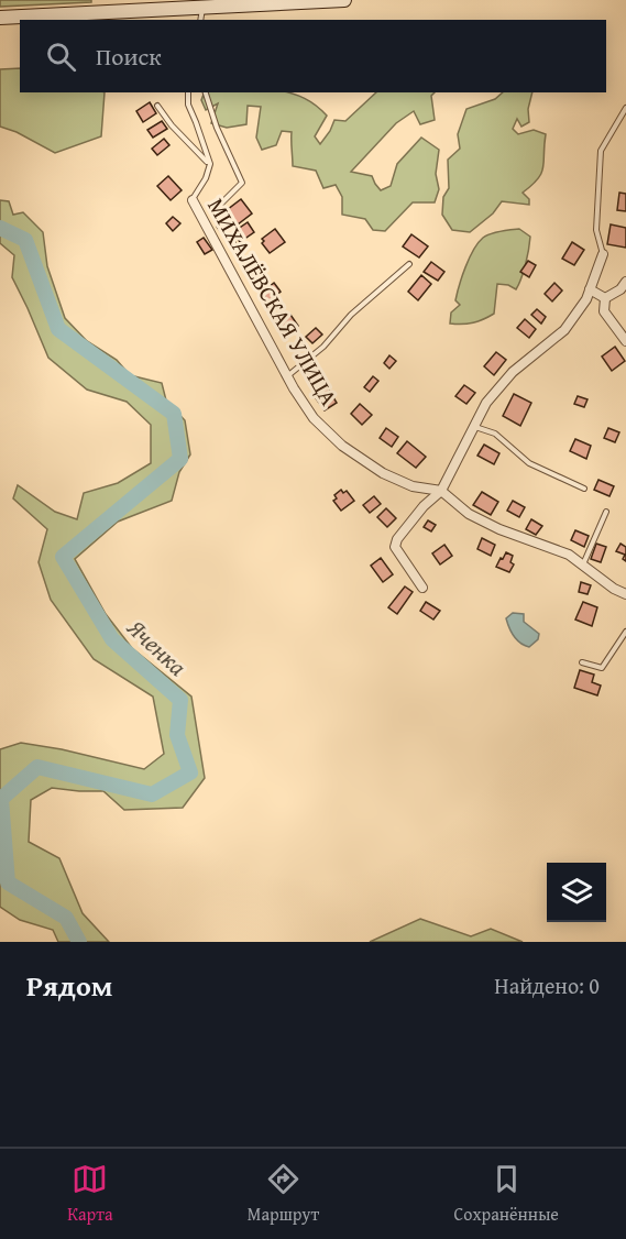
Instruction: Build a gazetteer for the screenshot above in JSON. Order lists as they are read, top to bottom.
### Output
{
  "streets": {
    "street": ["МИХАЛЁВСКАЯ УЛИЦА"]
  },
  "water": ["Яченка"],
  "page": {
    "search": "Поиск",
    "heading": ["Рядом", "Найдено: 0"],
    "nav": ["Карта", "Маршрут", "Сохранённые"]
  }
}
